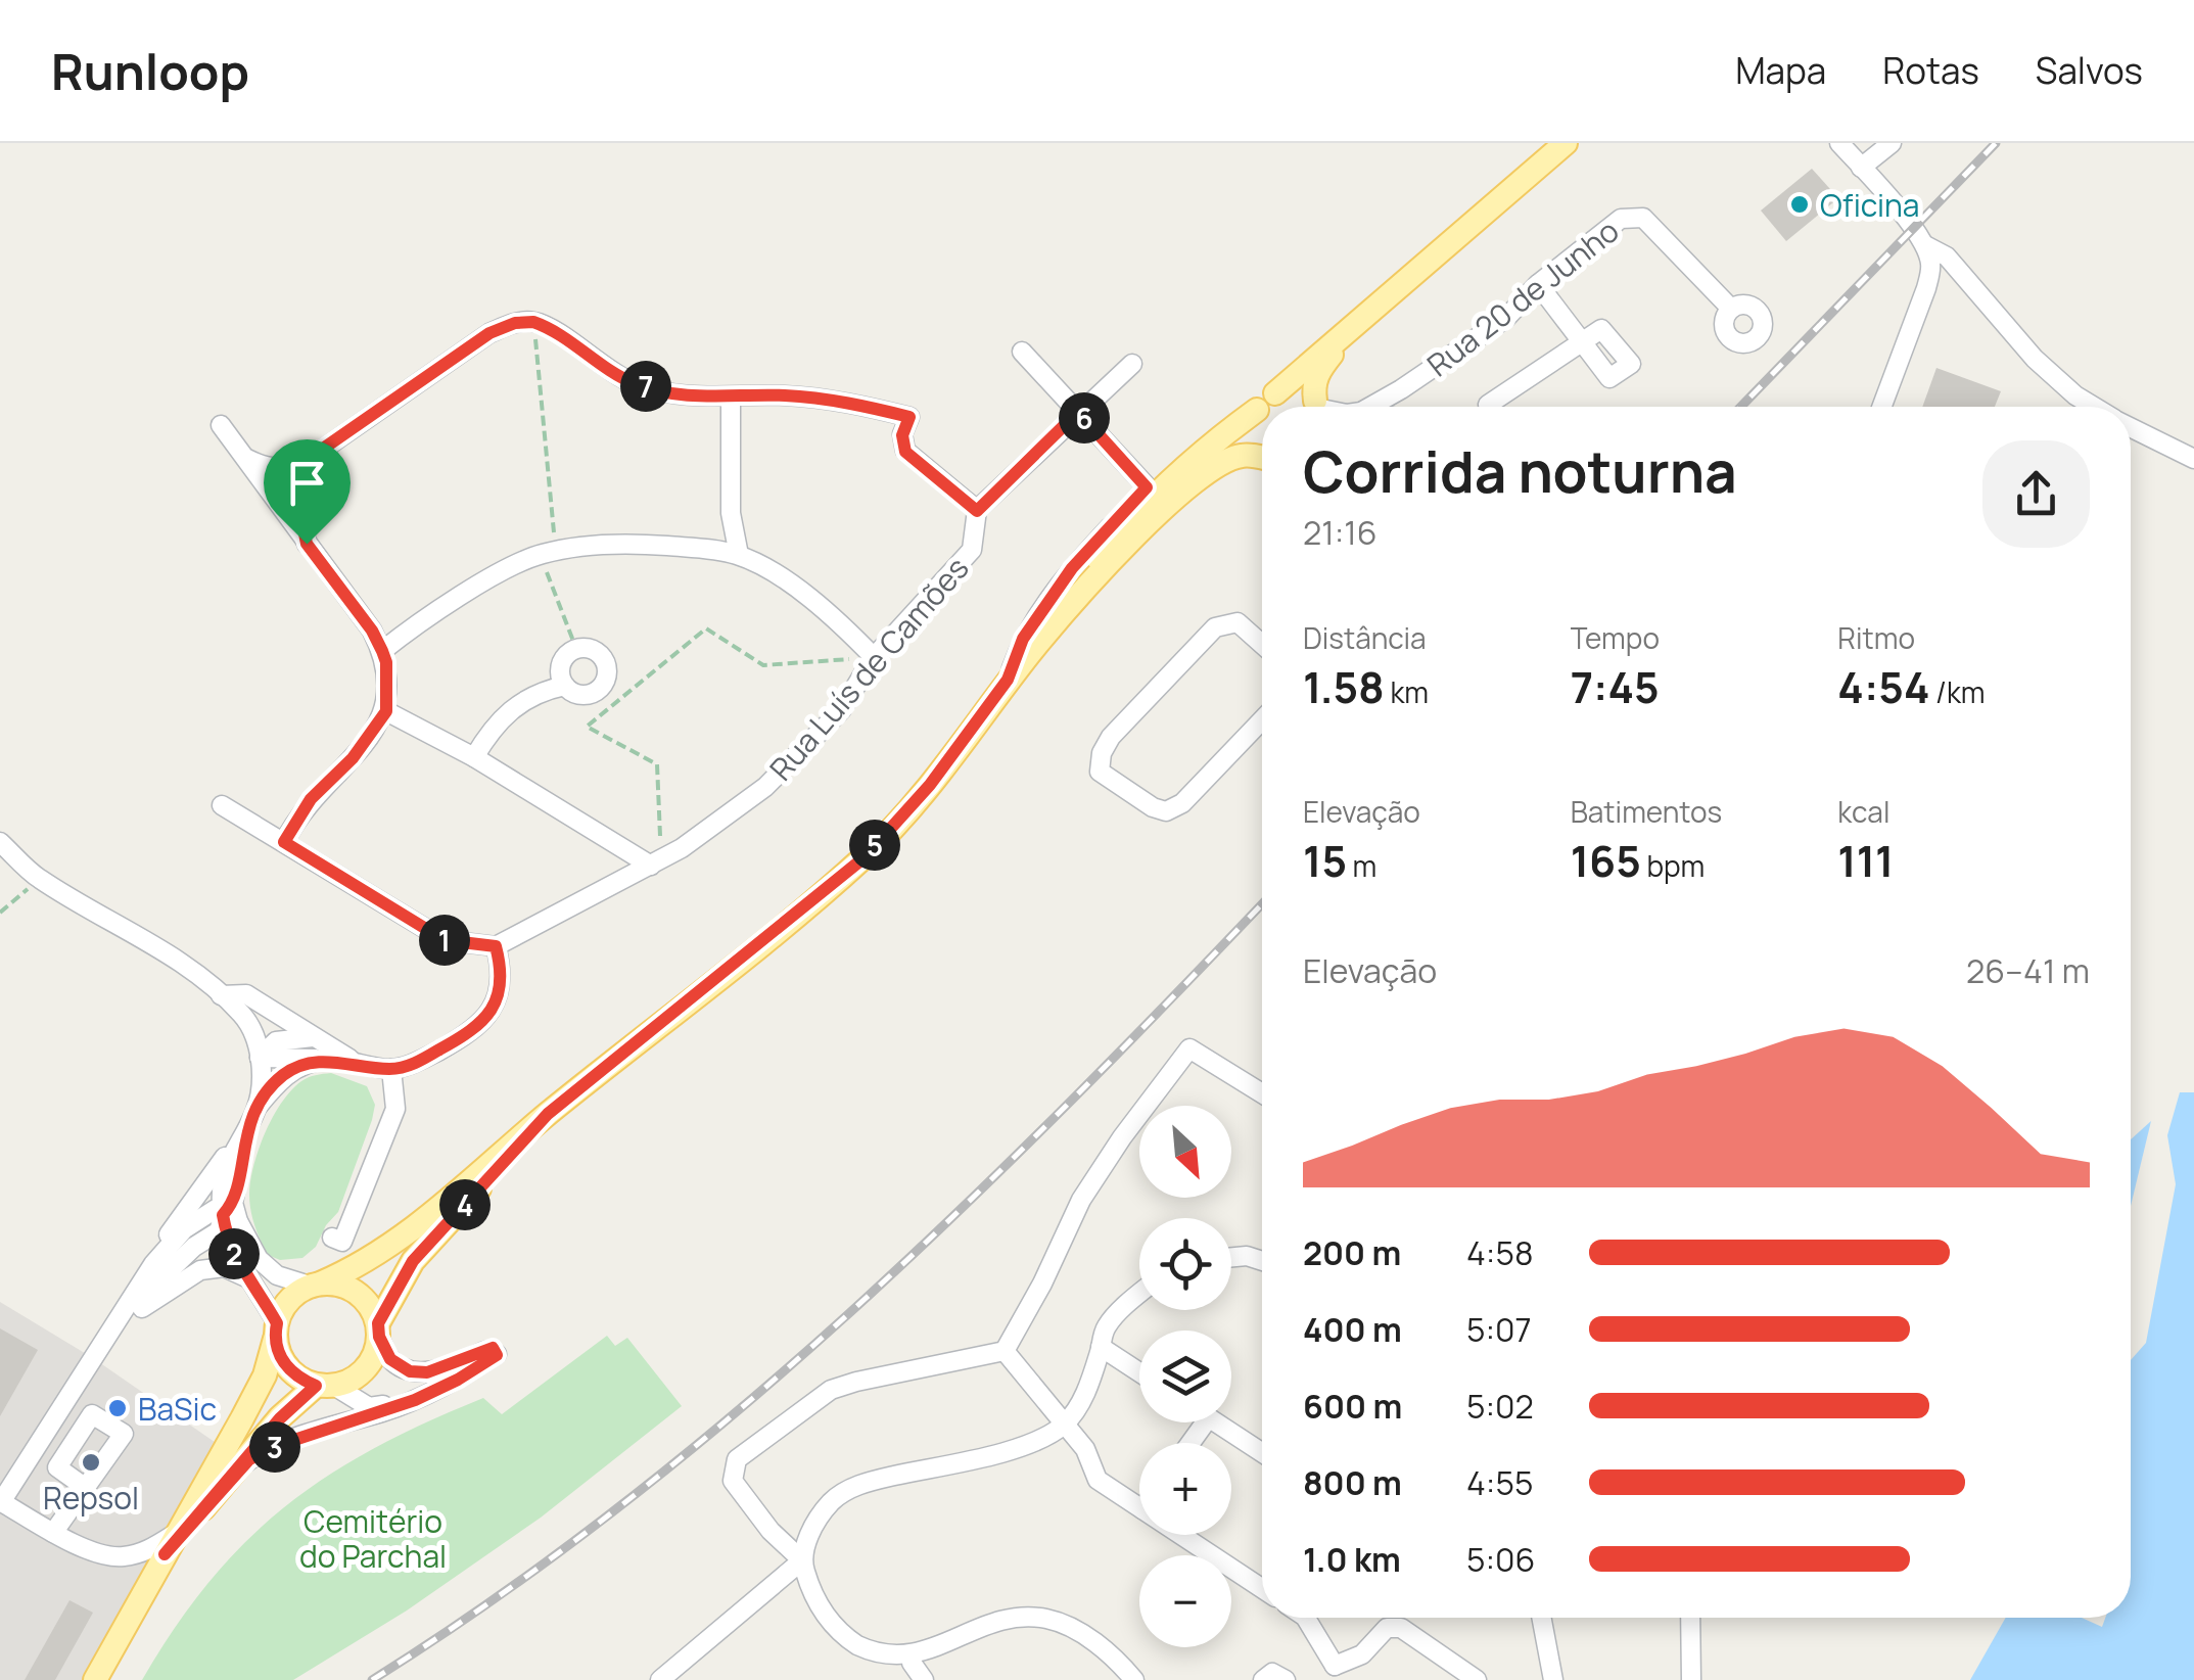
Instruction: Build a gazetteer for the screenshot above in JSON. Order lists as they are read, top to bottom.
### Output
{
  "streets": {
    "street": ["Rua 20 de Junho", "Rua Luís de Camões"]
  },
  "parks": ["Cemitério do Parchal"],
  "places": ["Oficina", "BaSic", "Repsol"],
  "north": "bottom right",
  "page": {
    "header": "Runloop",
    "nav": ["Mapa", "Rotas", "Salvos"],
    "pins": [
      "7",
      "6",
      "5",
      "1",
      "4",
      "2",
      "3"
    ],
    "heading": ["Corrida noturna", "21:16"],
    "stats": [
      ["Distância", "1.58 km"],
      ["Tempo", "7:45"],
      ["Ritmo", "4:54 /km"],
      ["Elevação", "15 m"],
      ["Batimentos", "165 bpm"],
      ["kcal", "111"]
    ],
    "chart": ["Elevação", "26–41 m"],
    "map_buttons": ["+", "−"],
    "list": [
      {
        "name": "200 m",
        "note": "4:58"
      },
      {
        "name": "400 m",
        "note": "5:07"
      },
      {
        "name": "600 m",
        "note": "5:02"
      },
      {
        "name": "800 m",
        "note": "4:55"
      },
      {
        "name": "1.0 km",
        "note": "5:06"
      }
    ]
  }
}
